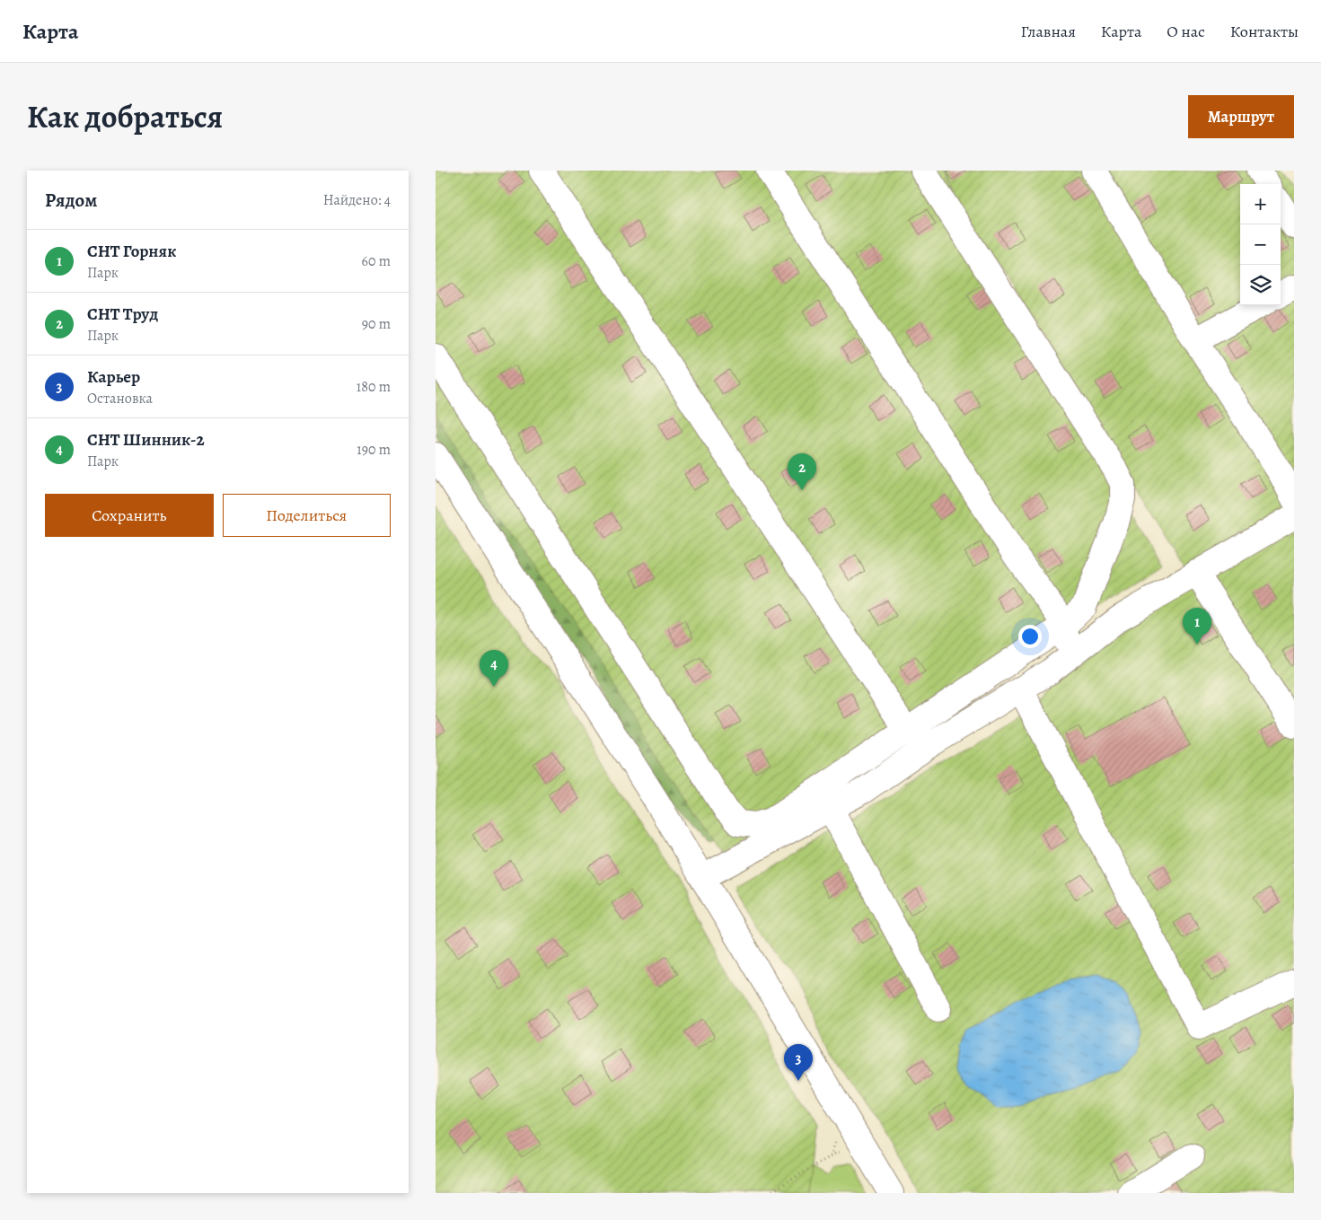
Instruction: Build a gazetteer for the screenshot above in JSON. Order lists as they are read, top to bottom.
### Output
{
  "page": {
    "header": "Карта",
    "nav": [
      "Главная",
      "Карта",
      "О нас",
      "Контакты"
    ],
    "title": "Как добраться",
    "buttons": [
      "Маршрут",
      ["Сохранить", "Поделиться"]
    ],
    "heading": ["Рядом", "Найдено: 4"],
    "map_buttons": ["+", "−"],
    "list": [
      {
        "mark": "1",
        "name": "СНТ Горняк",
        "note": "Парк",
        "value": "60 m"
      },
      {
        "mark": "2",
        "name": "СНТ Труд",
        "note": "Парк",
        "value": "90 m"
      },
      {
        "mark": "3",
        "name": "Карьер",
        "note": "Остановка",
        "value": "180 m"
      },
      {
        "mark": "4",
        "name": "СНТ Шинник-2",
        "note": "Парк",
        "value": "190 m"
      }
    ],
    "pins": [
      "2",
      "1",
      "4",
      "3"
    ]
  }
}
